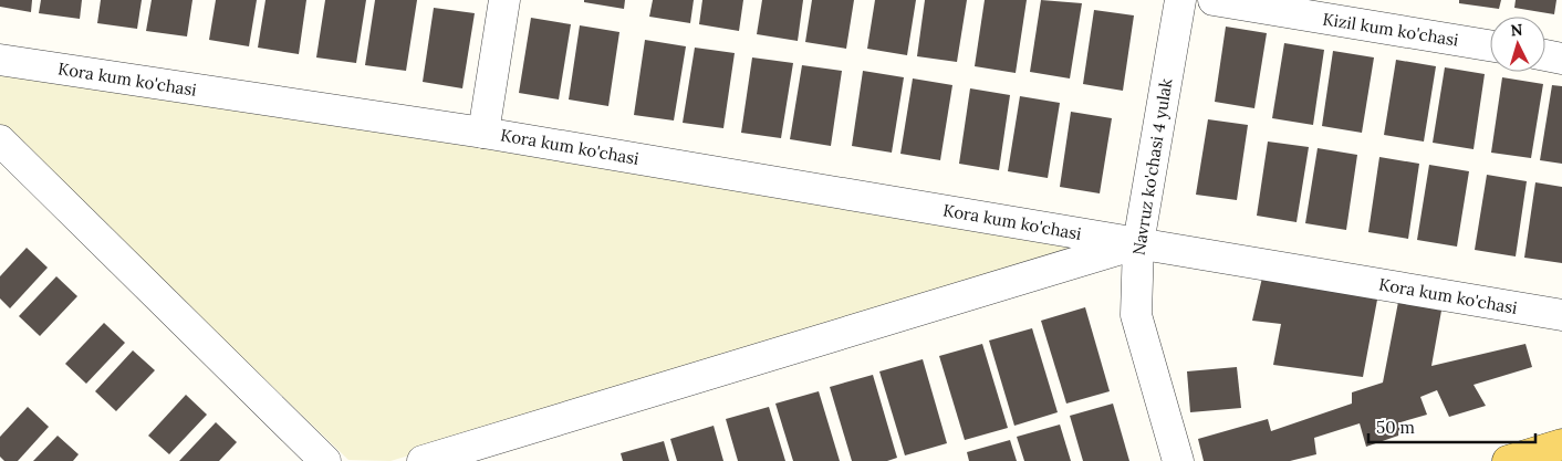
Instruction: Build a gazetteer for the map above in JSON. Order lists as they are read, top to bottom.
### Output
{
  "streets": {
    "street": ["Kizil kum ko'chasi", "Kora kum ko'chasi", "Navruz ko'chasi 4 yulak"]
  },
  "crossings": [
    ["Kora kum ko'chasi", "Navruz ko'chasi 4 yulak"]
  ],
  "scale_bar": "50 m",
  "north": "top"
}
